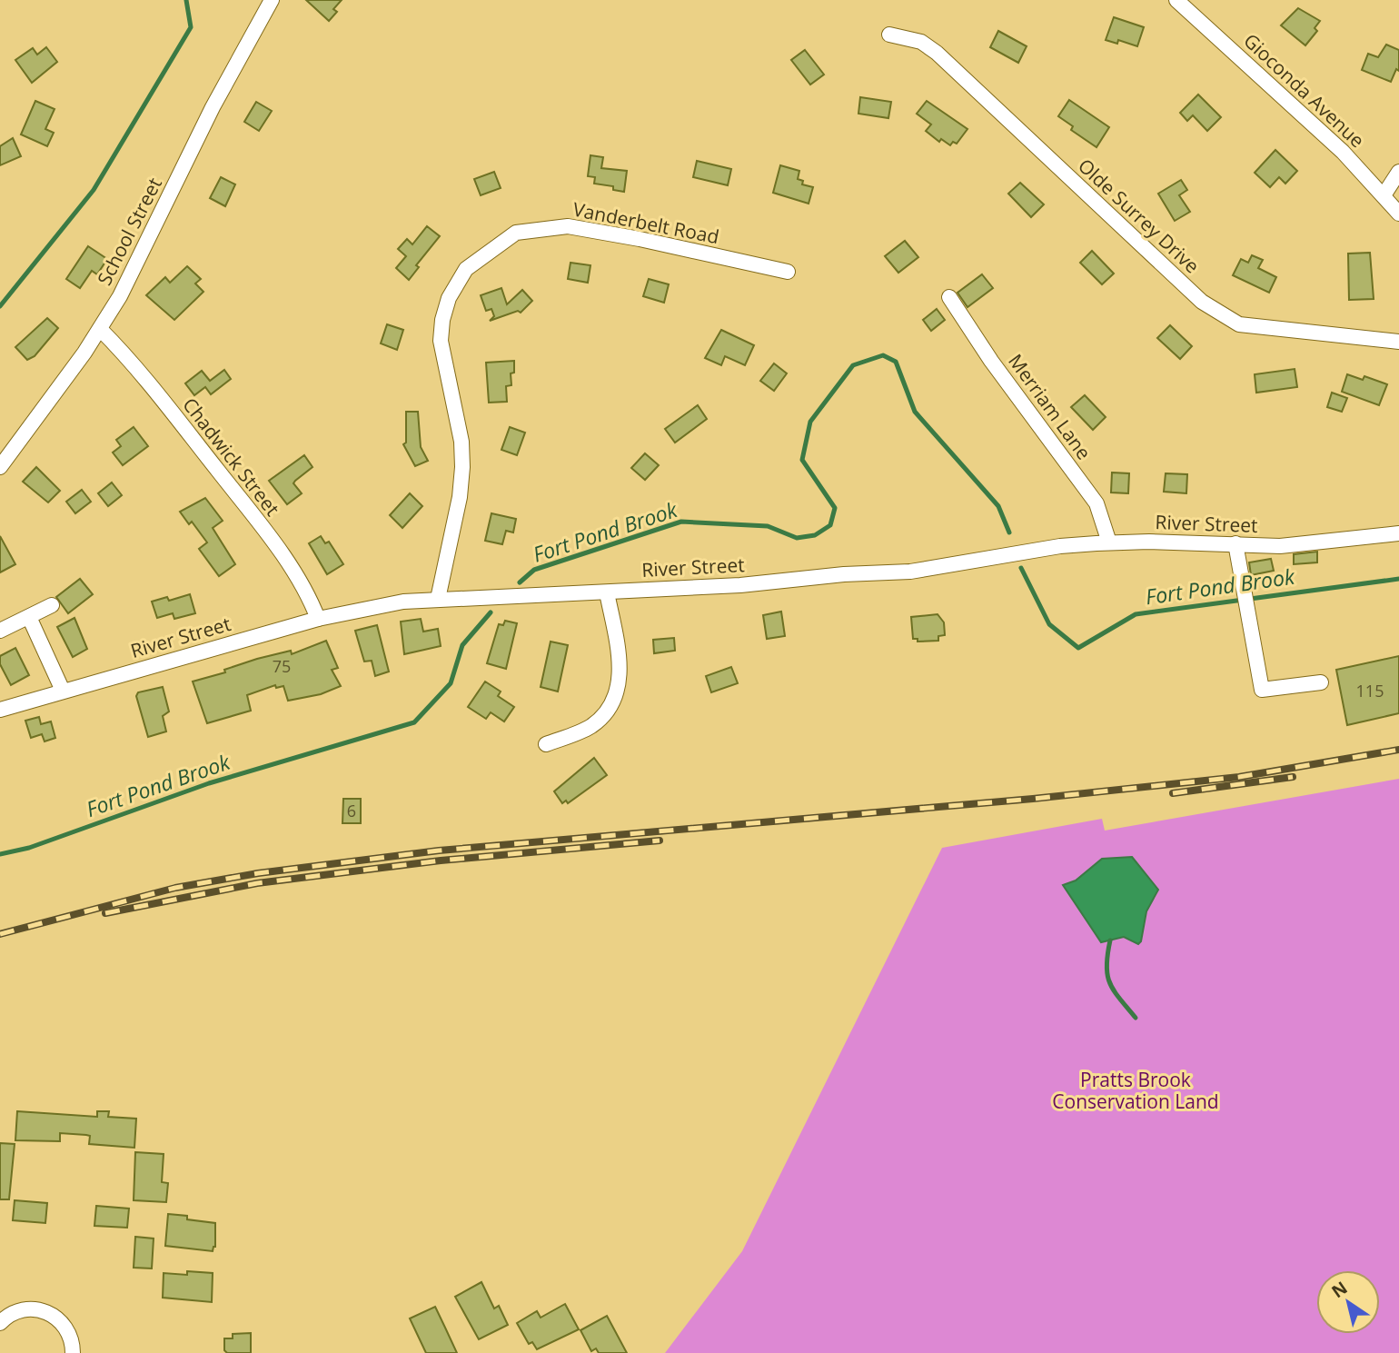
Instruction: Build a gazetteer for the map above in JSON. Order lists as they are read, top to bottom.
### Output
{
  "streets": {
    "street": [
      "Gioconda Avenue",
      "Olde Surrey Drive",
      "Vanderbelt Road",
      "School Street",
      "Merriam Lane",
      "Chadwick Street",
      "River Street"
    ]
  },
  "crossings": [
    ["Vanderbelt Road", "River Street"],
    ["School Street", "Chadwick Street"],
    ["Merriam Lane", "River Street"],
    ["Chadwick Street", "River Street"]
  ],
  "water": ["Fort Pond Brook"],
  "parks": ["Pratts Brook Conservation Land"],
  "house_numbers": ["75", "115", "6"],
  "north": "top left"
}
